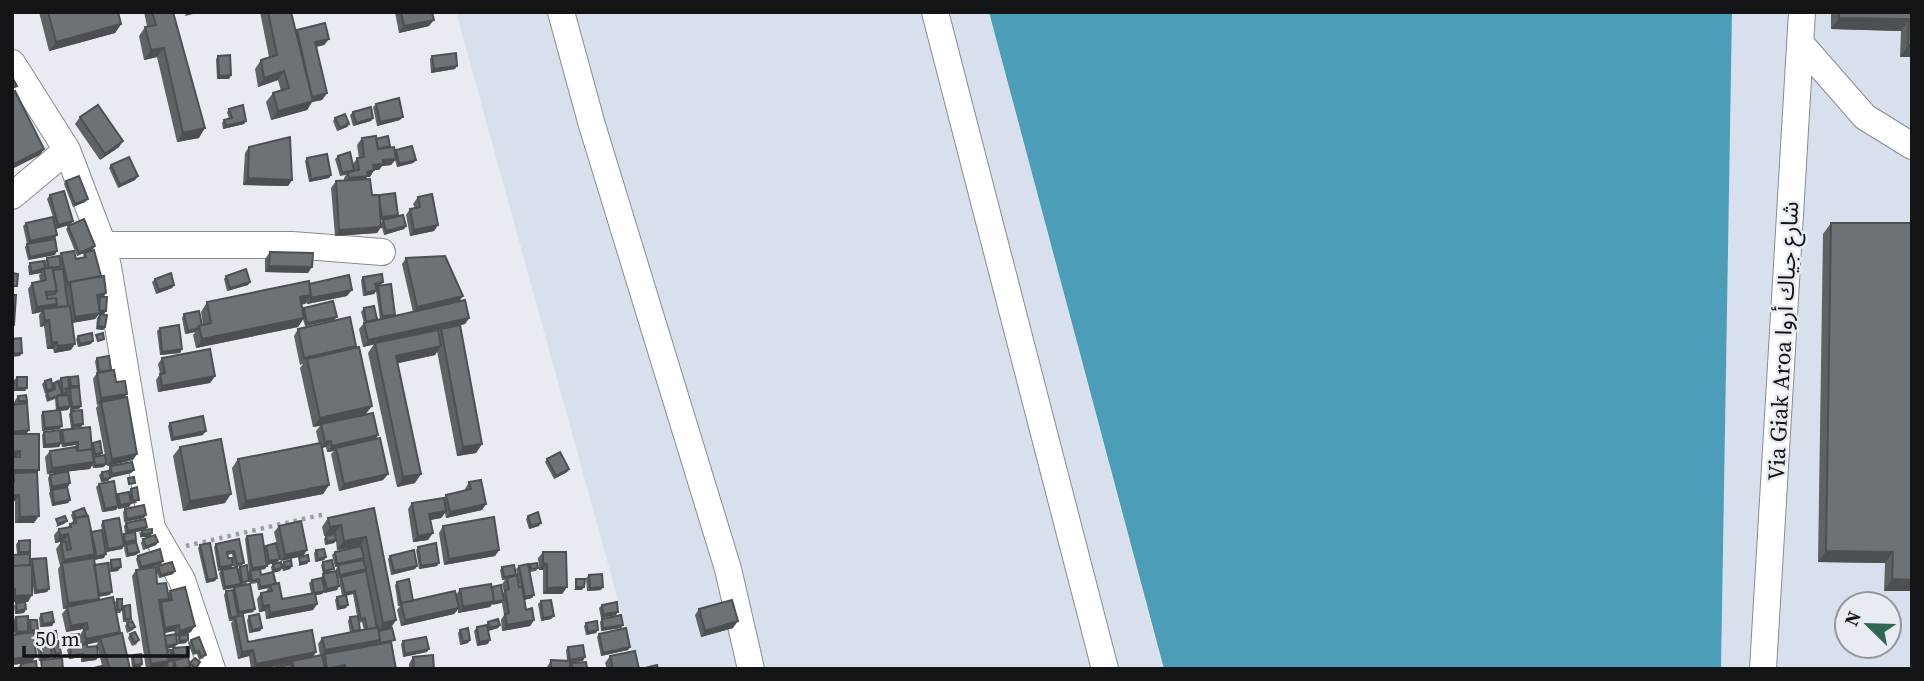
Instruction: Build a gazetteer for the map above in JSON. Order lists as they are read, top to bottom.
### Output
{
  "streets": {
    "street": ["Via Giak Aroa شارع جياك أروا"]
  },
  "scale_bar": "50 m",
  "north": "top left"
}
